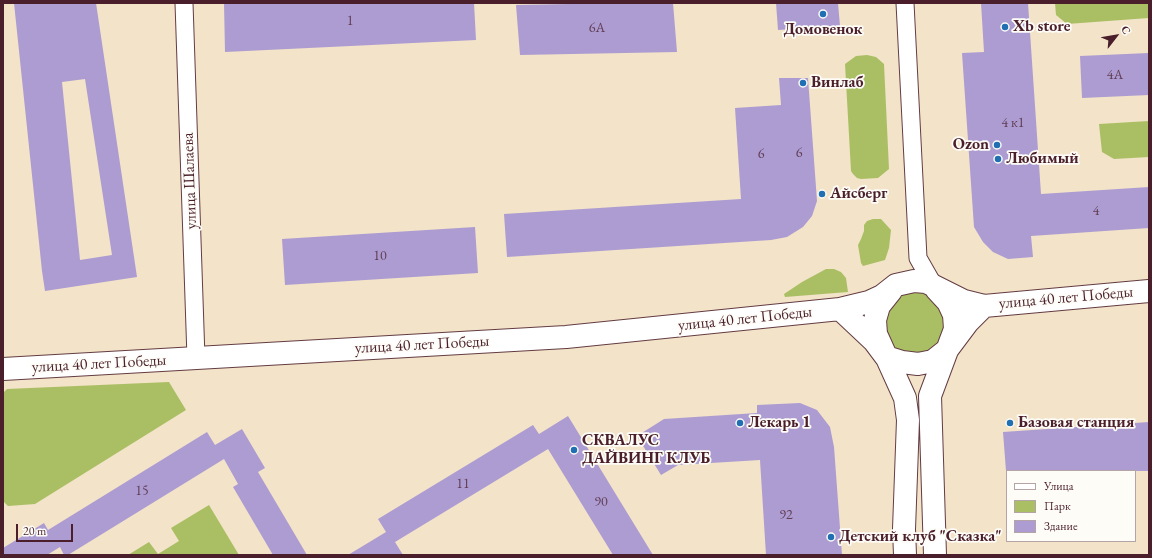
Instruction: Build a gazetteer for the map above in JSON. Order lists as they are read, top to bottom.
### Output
{
  "streets": {
    "main road": ["улица 40 лет Победы"],
    "street": ["улица Шалаева"]
  },
  "crossings": [
    ["улица Шалаева", "улица 40 лет Победы"]
  ],
  "places": [
    "Домовенок",
    "Xb store",
    "Винлаб",
    "Ozon",
    "Любимый",
    "Айсберг",
    "Лекарь 1",
    "Базовая станция",
    "СКВАЛУС ДАЙВИНГ КЛУБ",
    "Детский клуб \"Сказка\""
  ],
  "house_numbers": [
    "1",
    "6А",
    "4А",
    "4 к1",
    "6",
    "6",
    "4",
    "10",
    "11",
    "15",
    "90",
    "92"
  ],
  "legend": ["Улица", "Парк", "Здание"],
  "scale_bar": "20 m",
  "north": "top right"
}
